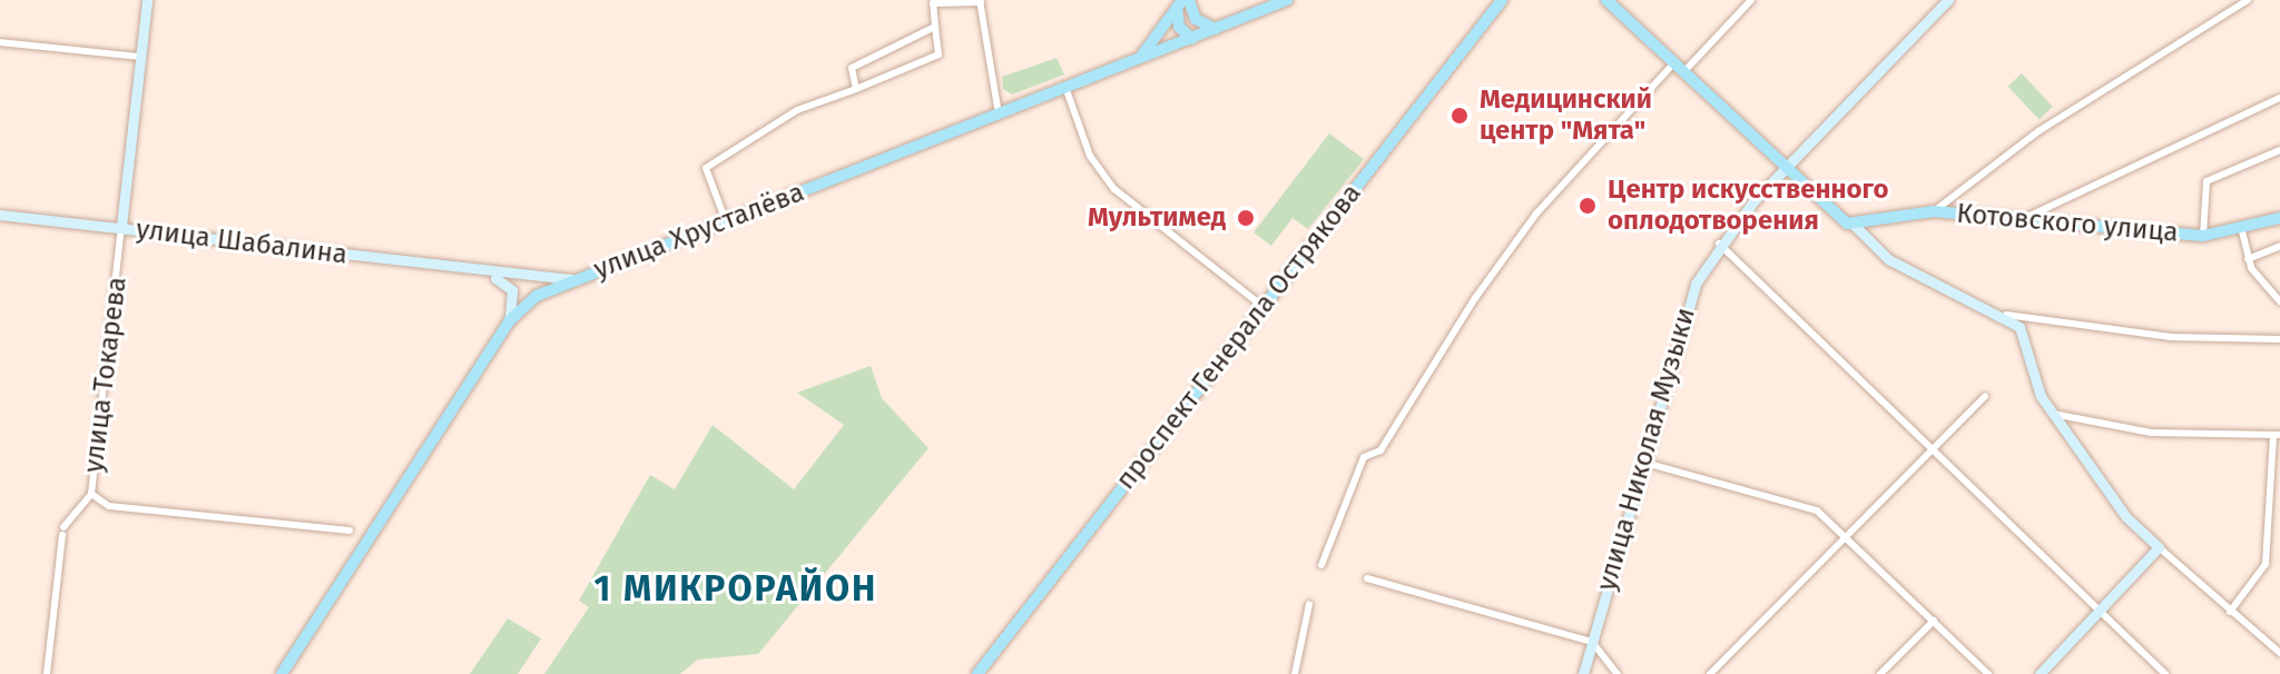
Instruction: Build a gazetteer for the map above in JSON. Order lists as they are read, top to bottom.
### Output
{
  "streets": {
    "main road": [
      "Котовского улица",
      "улица Хрусталёва",
      "улица Шабалина",
      "проспект Генерала Острякова",
      "улица Токарева",
      "улица Николая Музыки"
    ]
  },
  "crossings": [
    ["улица Хрусталёва", "улица Шабалина"],
    ["улица Шабалина", "улица Токарева"]
  ],
  "districts": ["1 МИКРОРАЙОН"],
  "places": ["Медицинский центр \"Мята\"", "Центр искусственного оплодотворения", "Мультимед"]
}
